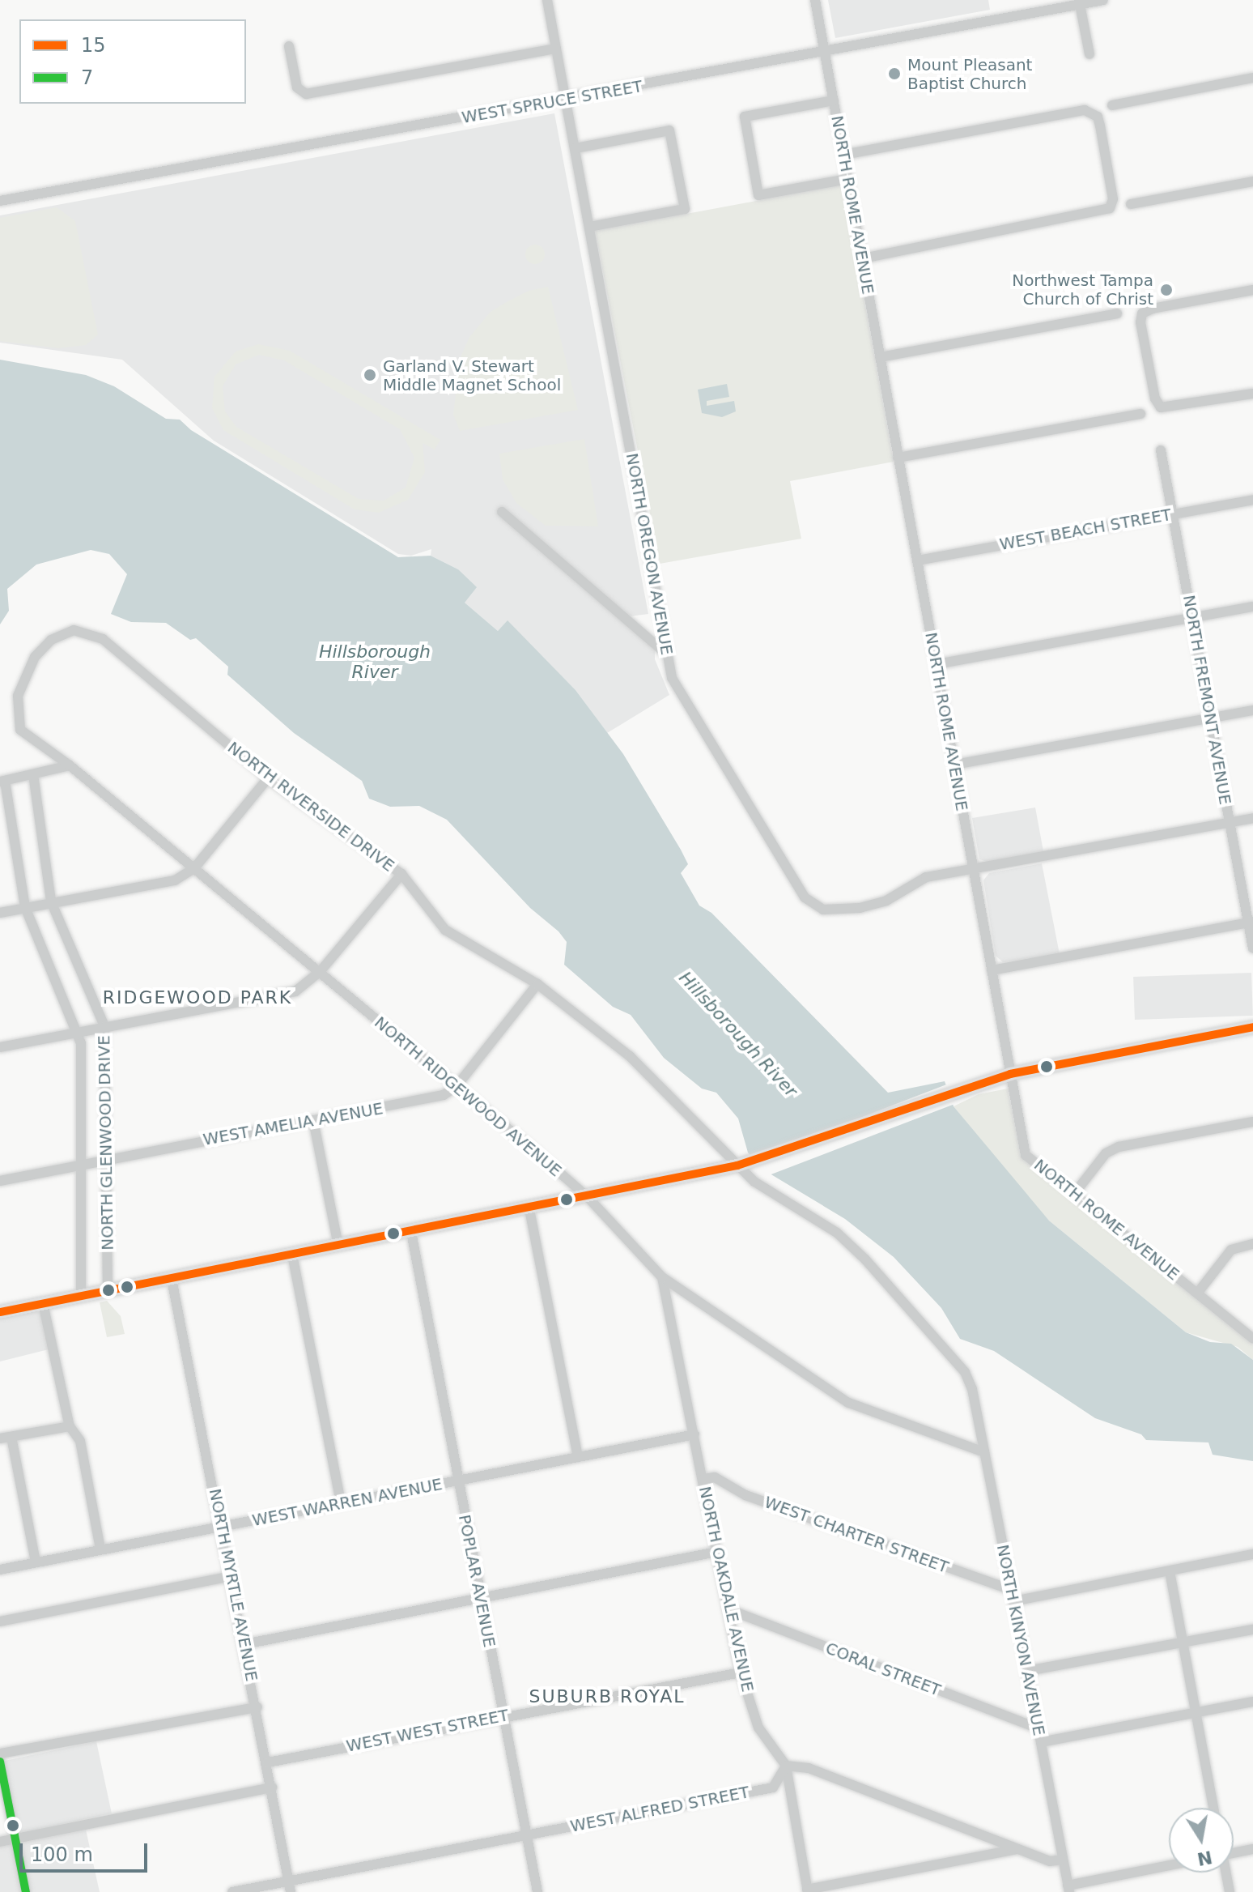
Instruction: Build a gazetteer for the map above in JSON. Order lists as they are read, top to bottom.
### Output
{
  "streets": {
    "street": [
      "WEST SPRUCE STREET",
      "NORTH ROME AVENUE",
      "WEST BEACH STREET",
      "NORTH OREGON AVENUE",
      "NORTH FREMONT AVENUE",
      "NORTH RIVERSIDE DRIVE",
      "NORTH RIDGEWOOD AVENUE",
      "WEST AMELIA AVENUE",
      "NORTH GLENWOOD DRIVE",
      "WEST WARREN AVENUE",
      "WEST CHARTER STREET",
      "POPLAR AVENUE",
      "NORTH MYRTLE AVENUE",
      "NORTH OAKDALE AVENUE",
      "NORTH KINYON AVENUE",
      "CORAL STREET",
      "WEST WEST STREET",
      "WEST ALFRED STREET"
    ]
  },
  "crossings": [
    ["WEST SPRUCE STREET", "NORTH ROME AVENUE"],
    ["WEST SPRUCE STREET", "NORTH OREGON AVENUE"],
    ["NORTH ROME AVENUE", "WEST BEACH STREET"],
    ["NORTH ROME AVENUE", "NORTH OREGON AVENUE"],
    ["WEST BEACH STREET", "NORTH FREMONT AVENUE"],
    ["NORTH OREGON AVENUE", "NORTH FREMONT AVENUE"],
    ["NORTH RIVERSIDE DRIVE", "NORTH RIDGEWOOD AVENUE"],
    ["NORTH RIVERSIDE DRIVE", "WEST AMELIA AVENUE"],
    ["NORTH RIVERSIDE DRIVE", "NORTH KINYON AVENUE"],
    ["NORTH RIDGEWOOD AVENUE", "WEST AMELIA AVENUE"],
    ["NORTH RIDGEWOOD AVENUE", "NORTH OAKDALE AVENUE"],
    ["NORTH RIDGEWOOD AVENUE", "NORTH KINYON AVENUE"],
    ["WEST AMELIA AVENUE", "NORTH GLENWOOD DRIVE"],
    ["WEST WARREN AVENUE", "POPLAR AVENUE"],
    ["WEST WARREN AVENUE", "NORTH MYRTLE AVENUE"],
    ["WEST WARREN AVENUE", "NORTH OAKDALE AVENUE"],
    ["WEST CHARTER STREET", "NORTH OAKDALE AVENUE"],
    ["WEST CHARTER STREET", "NORTH KINYON AVENUE"],
    ["POPLAR AVENUE", "WEST WEST STREET"],
    ["POPLAR AVENUE", "WEST ALFRED STREET"],
    ["NORTH MYRTLE AVENUE", "WEST WEST STREET"],
    ["NORTH MYRTLE AVENUE", "WEST ALFRED STREET"],
    ["NORTH OAKDALE AVENUE", "CORAL STREET"],
    ["NORTH OAKDALE AVENUE", "WEST WEST STREET"],
    ["NORTH OAKDALE AVENUE", "WEST ALFRED STREET"],
    ["NORTH KINYON AVENUE", "CORAL STREET"]
  ],
  "districts": ["RIDGEWOOD PARK", "SUBURB ROYAL"],
  "water": ["Hillsborough River"],
  "places": ["Mount Pleasant Baptist Church", "Northwest Tampa Church of Christ", "Garland V. Stewart Middle Magnet School"],
  "lines": ["transit line 15", "transit line 7"],
  "legend": ["15", "7"],
  "scale_bar": "100 m",
  "north": "bottom"
}
